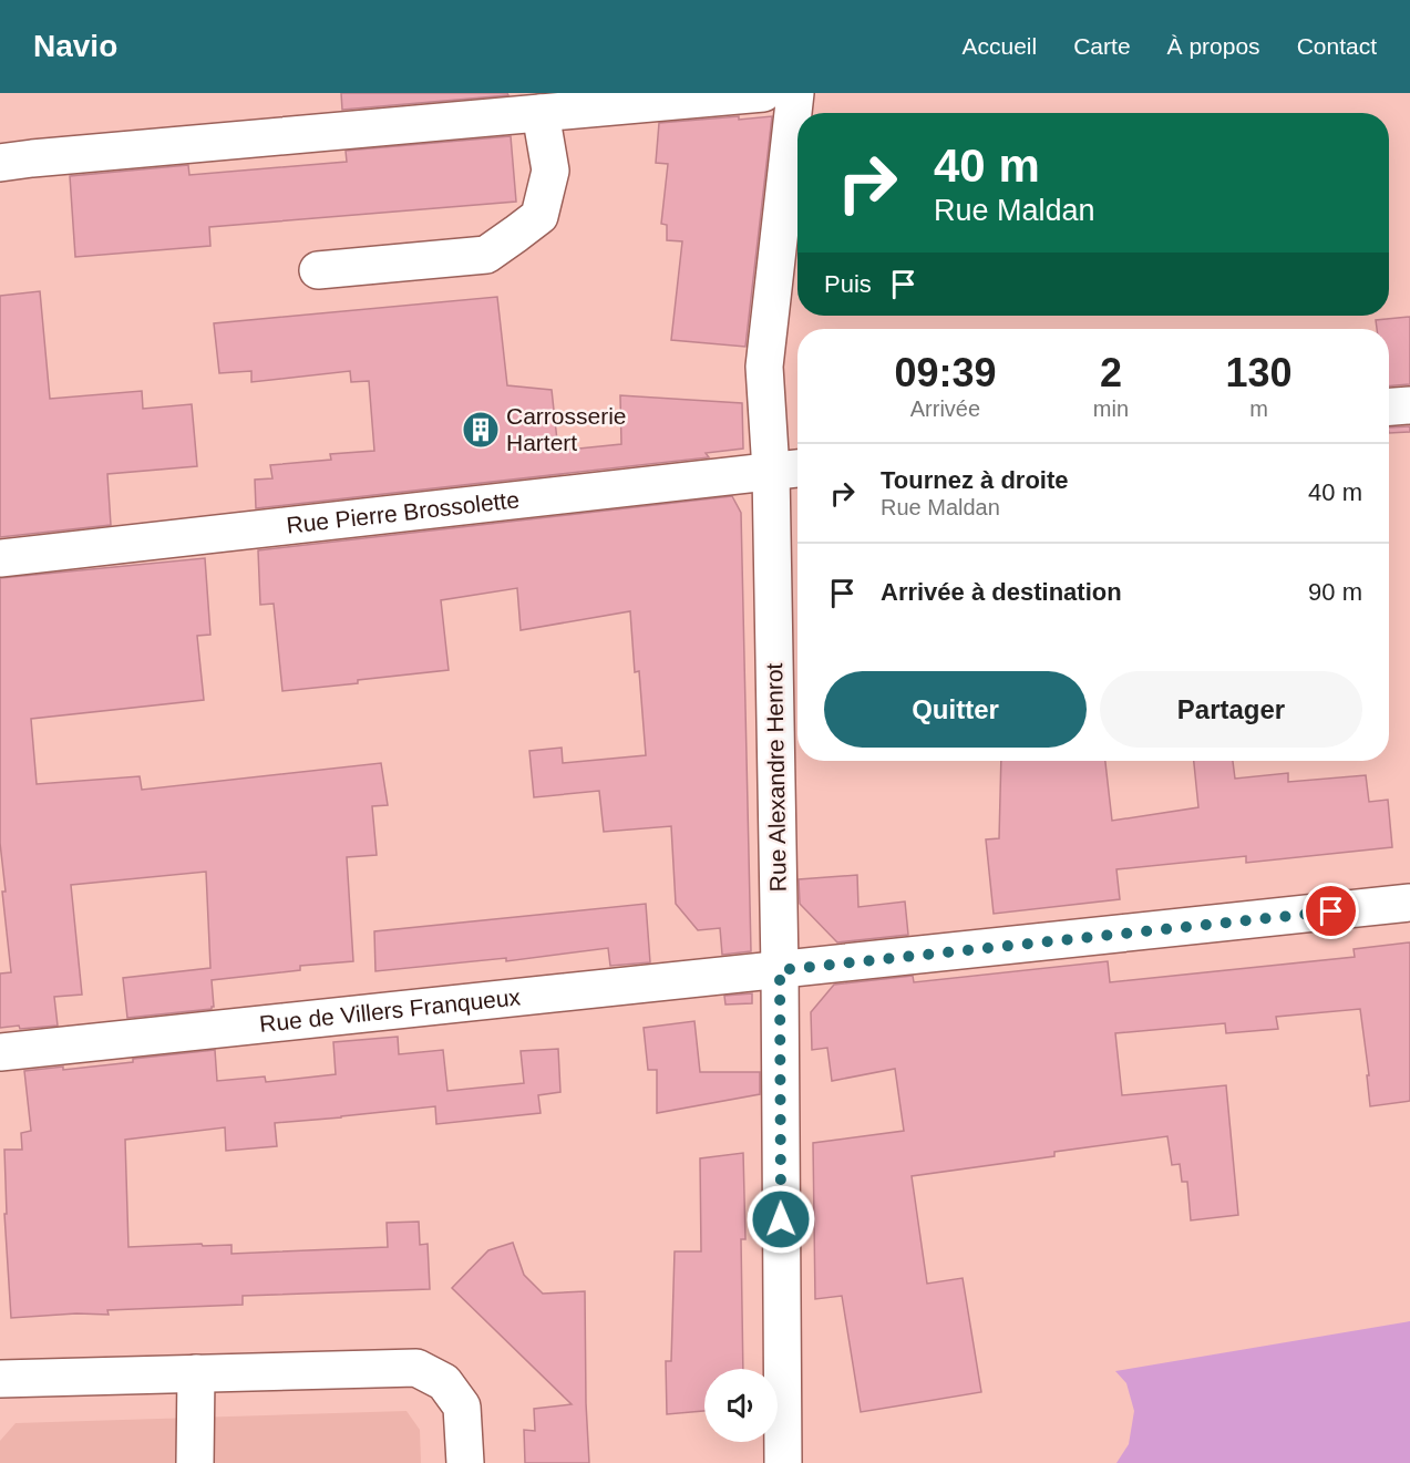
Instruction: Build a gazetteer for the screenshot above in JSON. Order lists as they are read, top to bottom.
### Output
{
  "streets": {
    "street": ["Rue Pierre Brossolette", "Rue Alexandre Henrot", "Rue de Villers Franqueux"]
  },
  "crossings": [
    ["Rue Pierre Brossolette", "Rue Alexandre Henrot"],
    ["Rue Alexandre Henrot", "Rue de Villers Franqueux"]
  ],
  "places": {
    "building": ["Carrosserie Hartert"]
  },
  "page": {
    "header": "Navio",
    "nav": [
      "Accueil",
      "Carte",
      "À propos",
      "Contact"
    ],
    "turn": ["40 m", "Rue Maldan"],
    "then": "Puis",
    "eta": [
      "09:39",
      "Arrivée",
      "2",
      "min",
      "130",
      "m"
    ],
    "list": [
      {
        "name": "Tournez à droite",
        "note": "Rue Maldan",
        "value": "40 m"
      },
      {
        "name": "Arrivée à destination",
        "value": "90 m"
      }
    ],
    "buttons": ["Quitter", "Partager"]
  }
}
